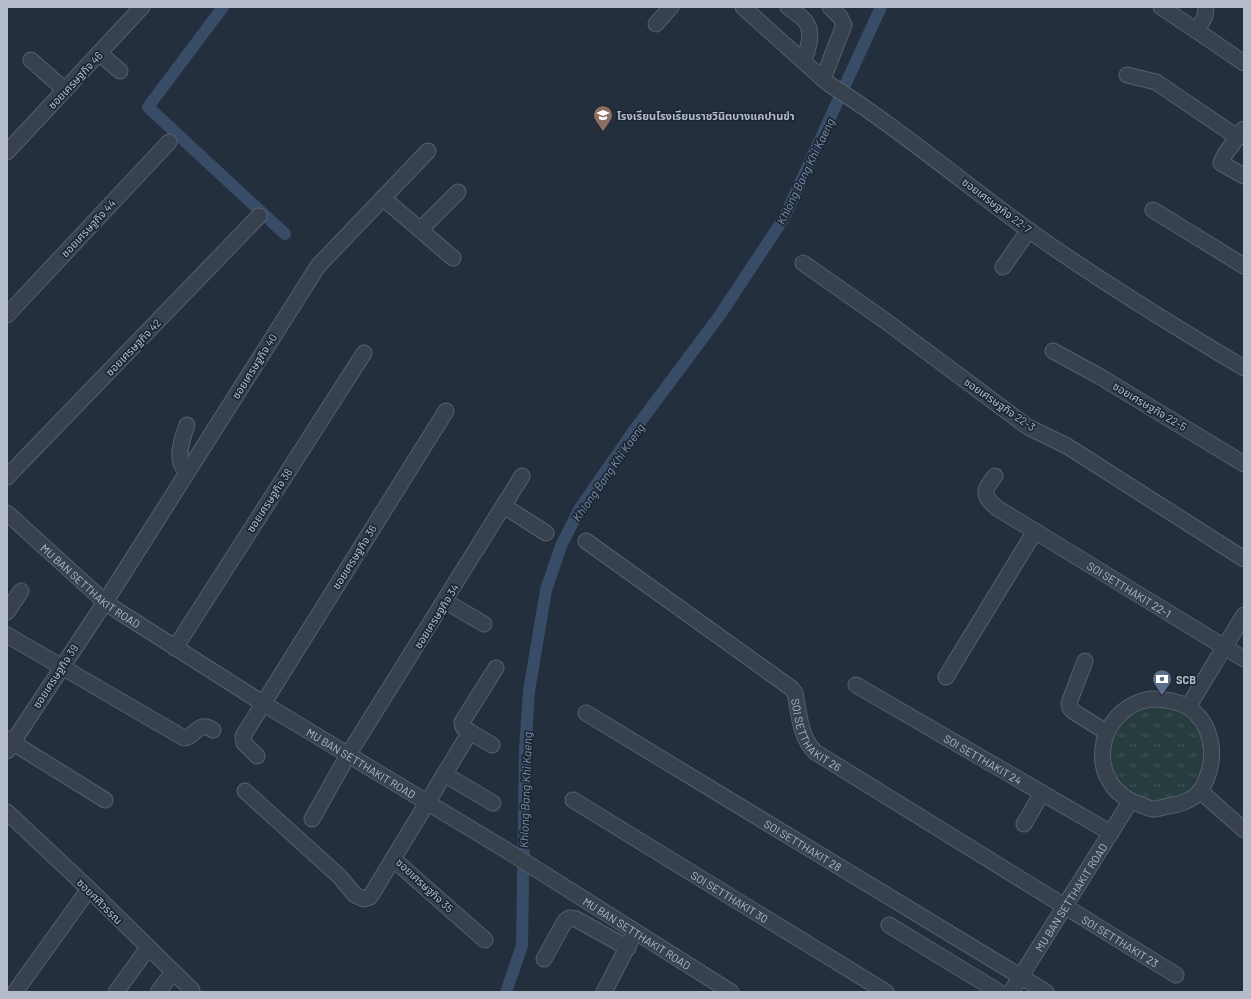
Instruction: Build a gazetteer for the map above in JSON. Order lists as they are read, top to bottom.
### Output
{
  "streets": {
    "street": [
      "ซอยเศรษฐกิจ 46",
      "ซอยเศรษฐกิจ 22-7",
      "ซอยเศรษฐกิจ 44",
      "ซอยเศรษฐกิจ 42",
      "ซอยเศรษฐกิจ 40",
      "ซอยเศรษฐกิจ 22-3",
      "ซอยเศรษฐกิจ 22-5",
      "ซอยเศรษฐกิจ 38",
      "ซอยเศรษฐกิจ 36",
      "MU BAN SETTHAKIT ROAD",
      "SOI SETTHAKIT 22-1",
      "ซอยเศรษฐกิจ 34",
      "ซอยเศรษฐกิจ 39",
      "SOI SETTHAKIT 26",
      "SOI SETTHAKIT 24",
      "SOI SETTHAKIT 28",
      "ซอยเศรษฐกิจ 35",
      "SOI SETTHAKIT 30",
      "ซอยศศิวรรณ",
      "SOI SETTHAKIT 23"
    ]
  },
  "crossings": [
    ["ซอยเศรษฐกิจ 40", "MU BAN SETTHAKIT ROAD"],
    ["ซอยเศรษฐกิจ 40", "ซอยเศรษฐกิจ 39"],
    ["ซอยเศรษฐกิจ 38", "MU BAN SETTHAKIT ROAD"],
    ["ซอยเศรษฐกิจ 36", "MU BAN SETTHAKIT ROAD"],
    ["MU BAN SETTHAKIT ROAD", "ซอยเศรษฐกิจ 34"],
    ["MU BAN SETTHAKIT ROAD", "ซอยเศรษฐกิจ 39"],
    ["MU BAN SETTHAKIT ROAD", "SOI SETTHAKIT 26"],
    ["MU BAN SETTHAKIT ROAD", "SOI SETTHAKIT 24"],
    ["MU BAN SETTHAKIT ROAD", "SOI SETTHAKIT 28"],
    ["MU BAN SETTHAKIT ROAD", "ซอยเศรษฐกิจ 35"],
    ["MU BAN SETTHAKIT ROAD", "SOI SETTHAKIT 23"],
    ["SOI SETTHAKIT 26", "SOI SETTHAKIT 23"]
  ],
  "water": ["Khlong Bang Khi Kaeng"],
  "places": {
    "school or university": ["โรงเรียนโรงเรียนราชวินิตบางแคปานขำ"],
    "bank": ["SCB"]
  }
}
